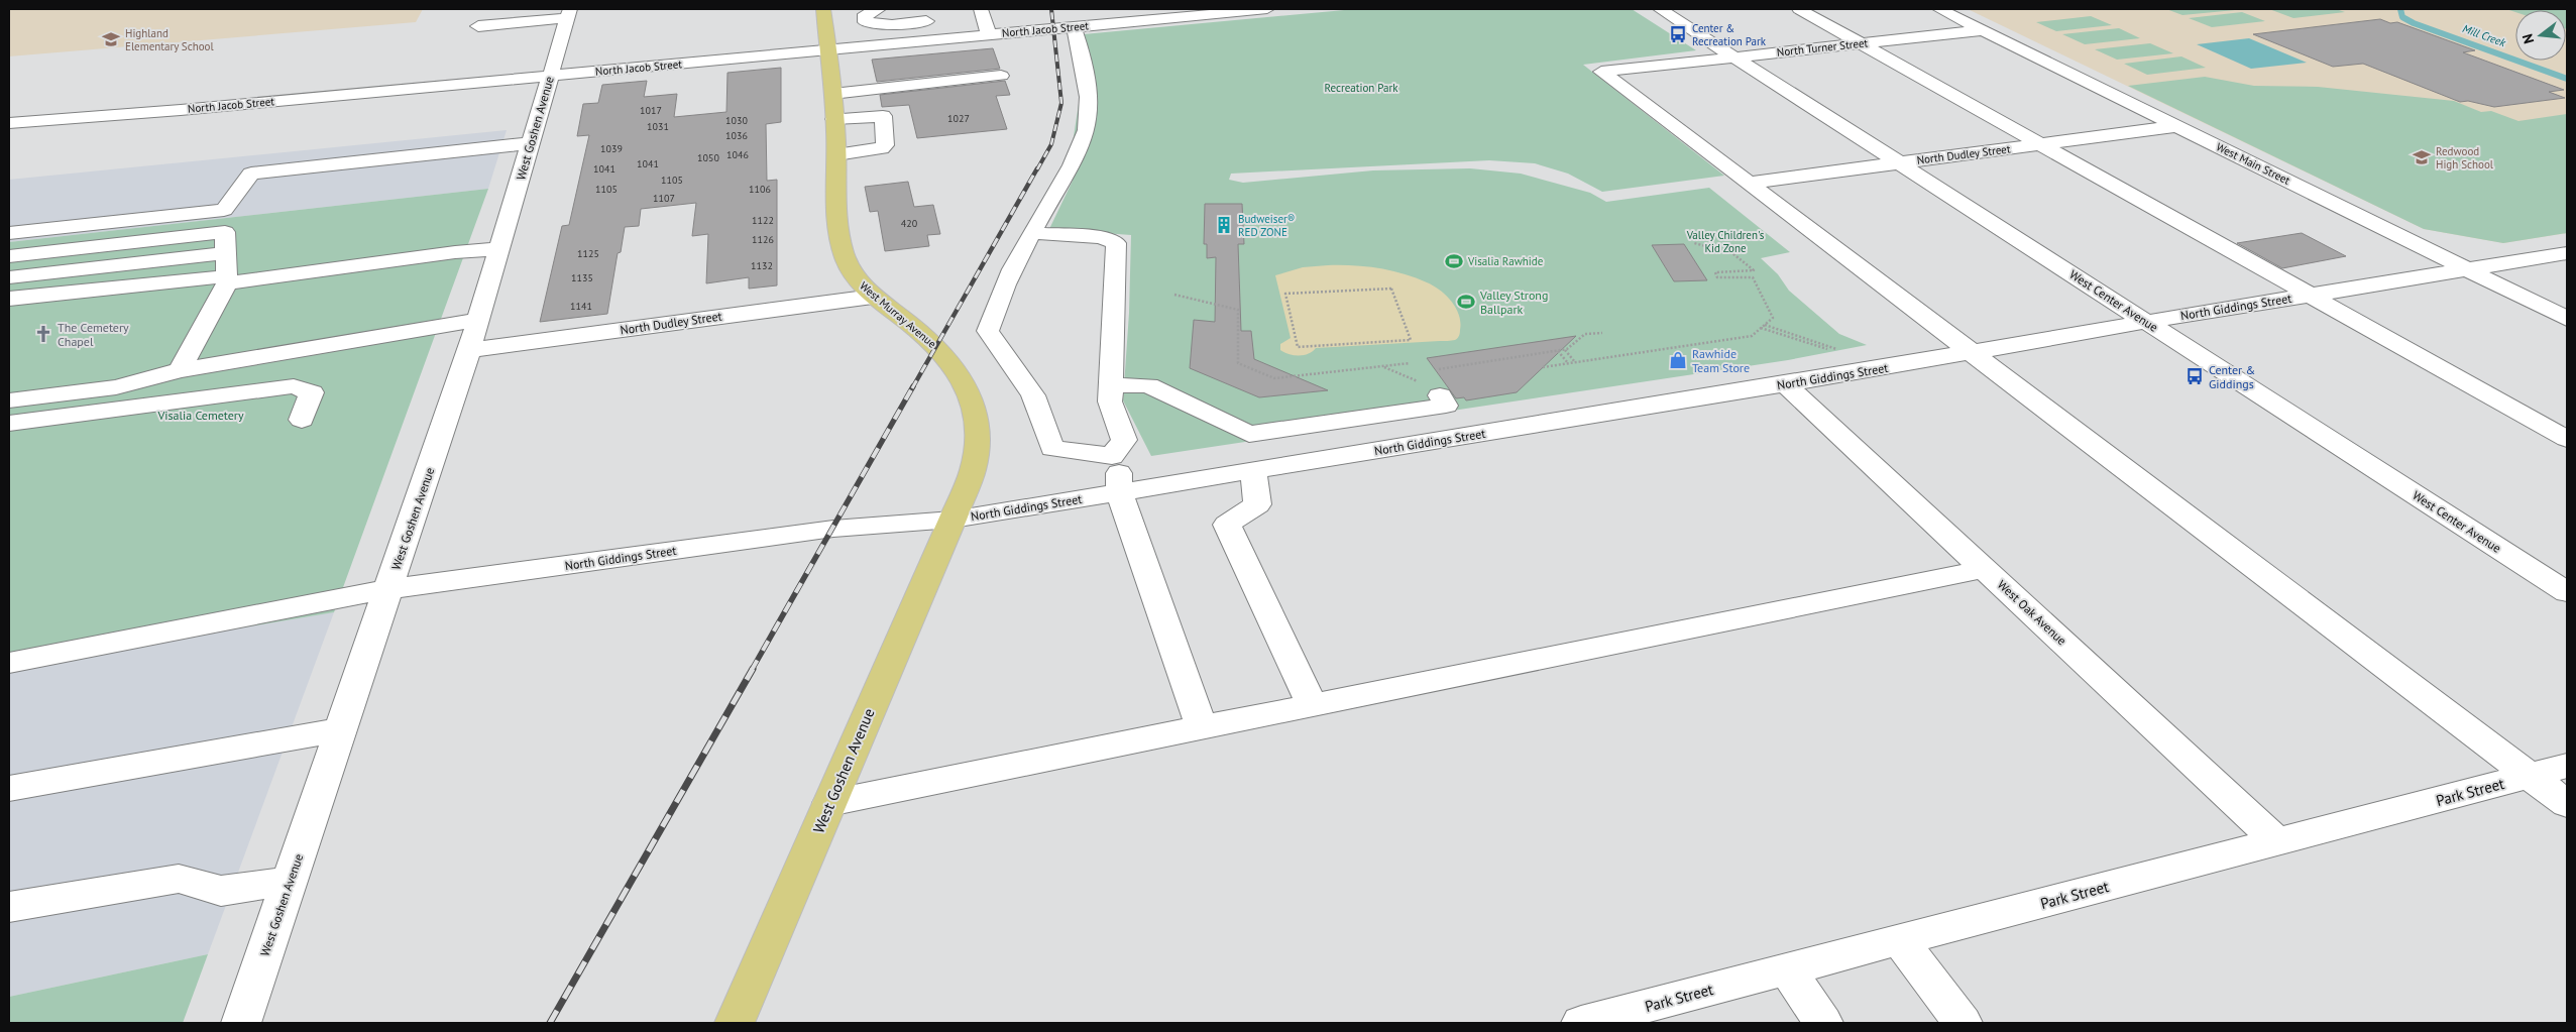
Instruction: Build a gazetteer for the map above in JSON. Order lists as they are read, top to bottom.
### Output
{
  "streets": {
    "main road": ["West Goshen Avenue", "West Murray Avenue"],
    "street": [
      "North Jacob Street",
      "North Turner Street",
      "North Dudley Street",
      "West Main Street",
      "West Center Avenue",
      "North Giddings Street",
      "West Oak Avenue",
      "Park Street"
    ]
  },
  "crossings": [
    ["North Jacob Street", "West Goshen Avenue"],
    ["North Jacob Street", "West Murray Avenue"],
    ["North Turner Street", "North Dudley Street"],
    ["North Turner Street", "West Main Street"],
    ["North Turner Street", "West Center Avenue"],
    ["West Goshen Avenue", "North Dudley Street"],
    ["West Goshen Avenue", "North Giddings Street"],
    ["West Goshen Avenue", "West Murray Avenue"],
    ["North Dudley Street", "West Main Street"],
    ["North Dudley Street", "West Center Avenue"],
    ["North Dudley Street", "West Murray Avenue"],
    ["West Main Street", "North Giddings Street"],
    ["West Center Avenue", "North Giddings Street"],
    ["North Giddings Street", "West Murray Avenue"],
    ["North Giddings Street", "West Oak Avenue"],
    ["West Oak Avenue", "Park Street"]
  ],
  "water": ["Mill Creek"],
  "parks": ["Recreation Park", "Valley Children's Kid Zone", "Visalia Cemetery"],
  "places": {
    "bus stop": ["Center & Recreation Park", "Center & Giddings"],
    "school or university": ["Highland Elementary School", "Redwood High School"],
    "building": ["Budweiser® RED ZONE"],
    "sports": ["Visalia Rawhide", "Valley Strong Ballpark"],
    "church": ["The Cemetery Chapel"],
    "shop": ["Rawhide Team Store"]
  },
  "house_numbers": [
    "1017",
    "1027",
    "1030",
    "1031",
    "1036",
    "1039",
    "1046",
    "1050",
    "1041",
    "1041",
    "1105",
    "1105",
    "1106",
    "1107",
    "1122",
    "420",
    "1126",
    "1125",
    "1132",
    "1135",
    "1141"
  ],
  "north": "left"
}
